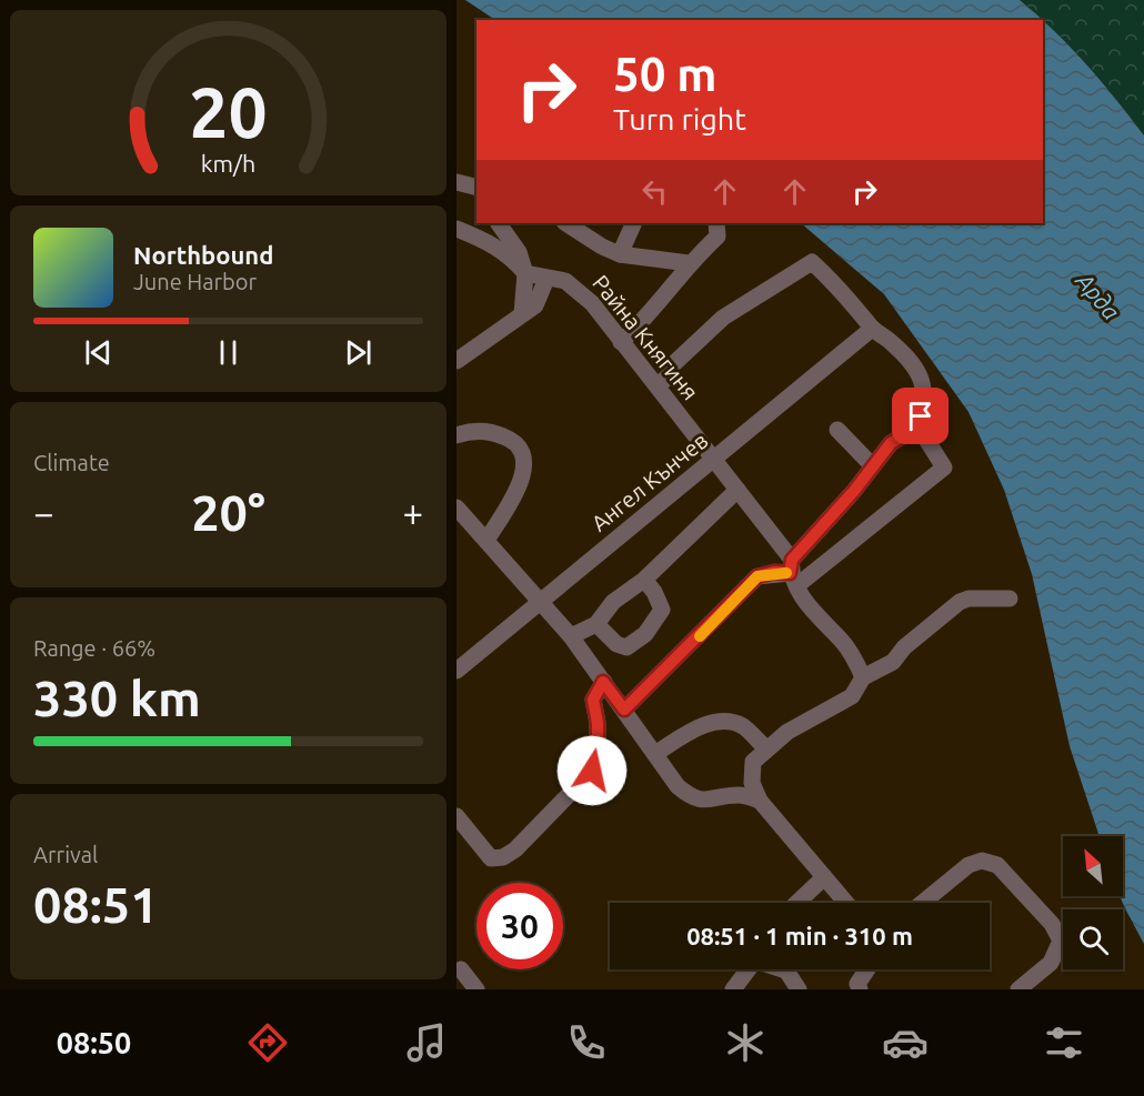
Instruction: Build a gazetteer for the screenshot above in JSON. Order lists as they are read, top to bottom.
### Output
{
  "streets": {
    "street": ["Райна Княгиня", "Ангел Кънчев"]
  },
  "crossings": [
    ["Райна Княгиня", "Ангел Кънчев"]
  ],
  "water": ["Арда"],
  "north": "top left",
  "page": {
    "turn": ["50 m", "Turn right"],
    "song": ["Northbound", "June Harbor"],
    "tile": [
      "Climate",
      ["Range · 66%", "330 km"],
      ["Arrival", "08:51"]
    ],
    "heat": ["−", "20°", "+"],
    "limit": "30",
    "trip": "08:51 · 1 min · 310 m",
    "tabs": "08:50",
    "gauge": ["20", "km/h"]
  }
}
